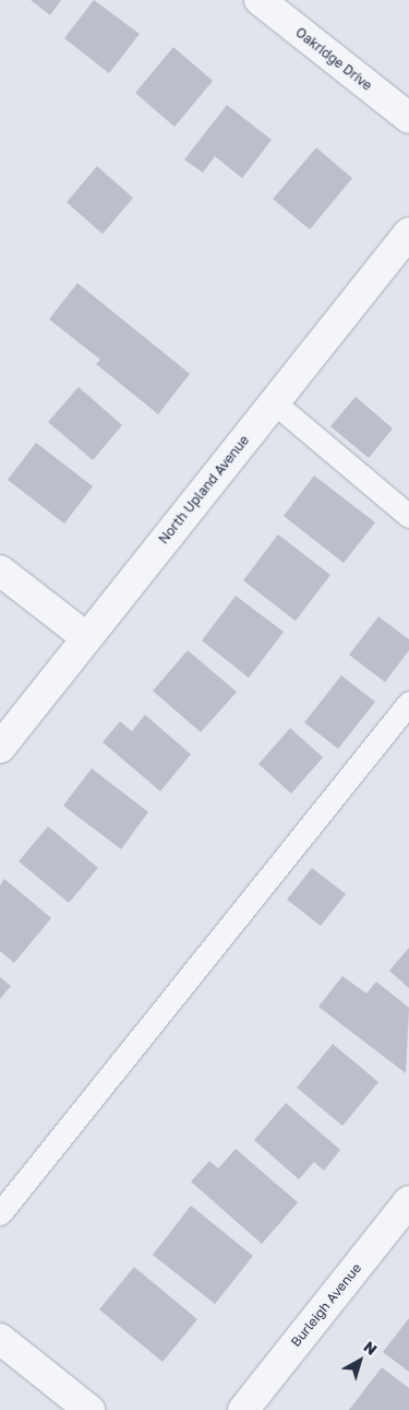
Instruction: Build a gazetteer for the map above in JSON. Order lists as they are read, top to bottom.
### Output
{
  "streets": {
    "street": ["Oakridge Drive", "North Upland Avenue", "Burleigh Avenue"]
  },
  "north": "top right"
}
